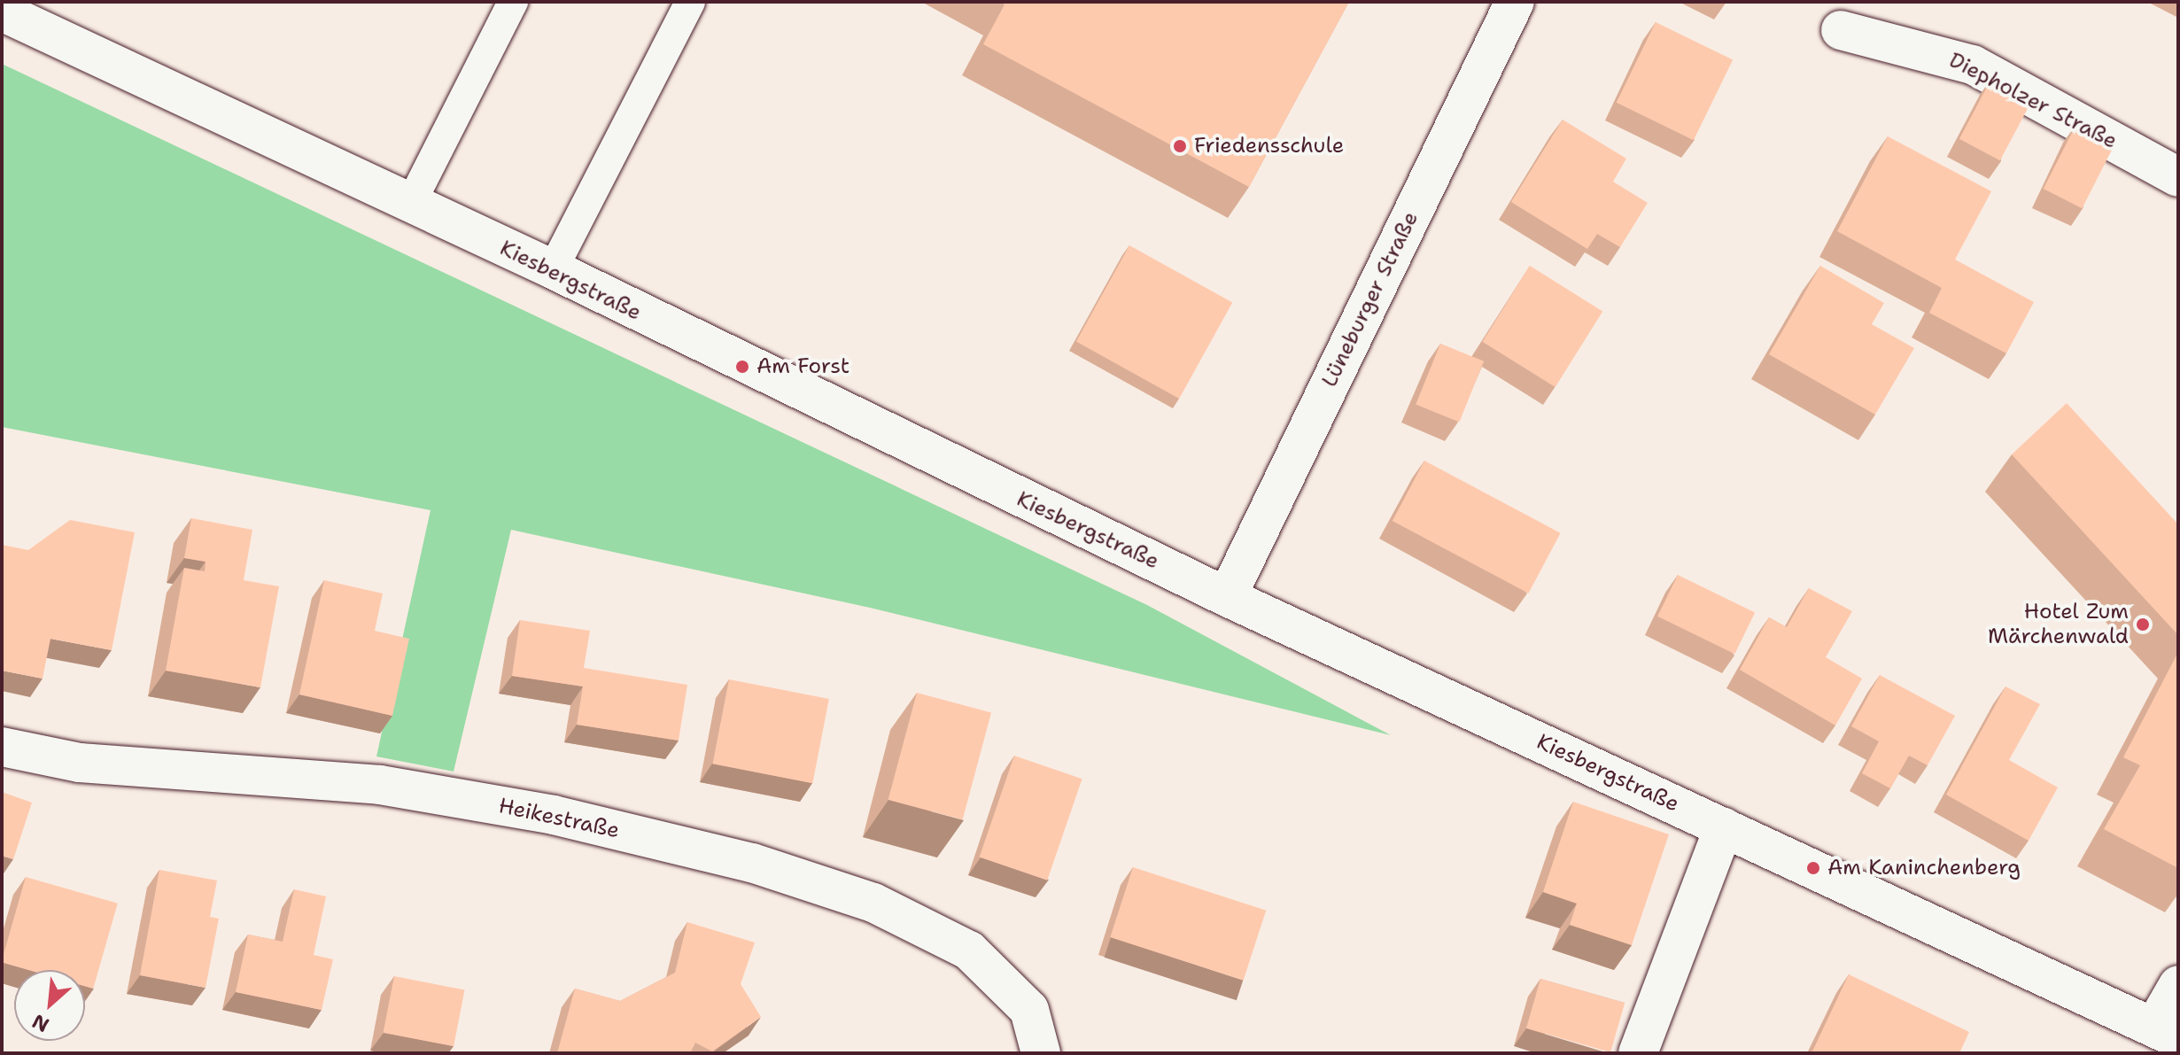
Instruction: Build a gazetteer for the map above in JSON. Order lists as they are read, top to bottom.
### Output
{
  "streets": {
    "street": [
      "Diepholzer Straße",
      "Kiesbergstraße",
      "Lüneburger Straße",
      "Heikestraße"
    ]
  },
  "crossings": [
    ["Kiesbergstraße", "Lüneburger Straße"]
  ],
  "places": [
    "Friedensschule",
    "Am Forst",
    "Hotel Zum Märchenwald",
    "Am Kaninchenberg"
  ],
  "north": "bottom left"
}
